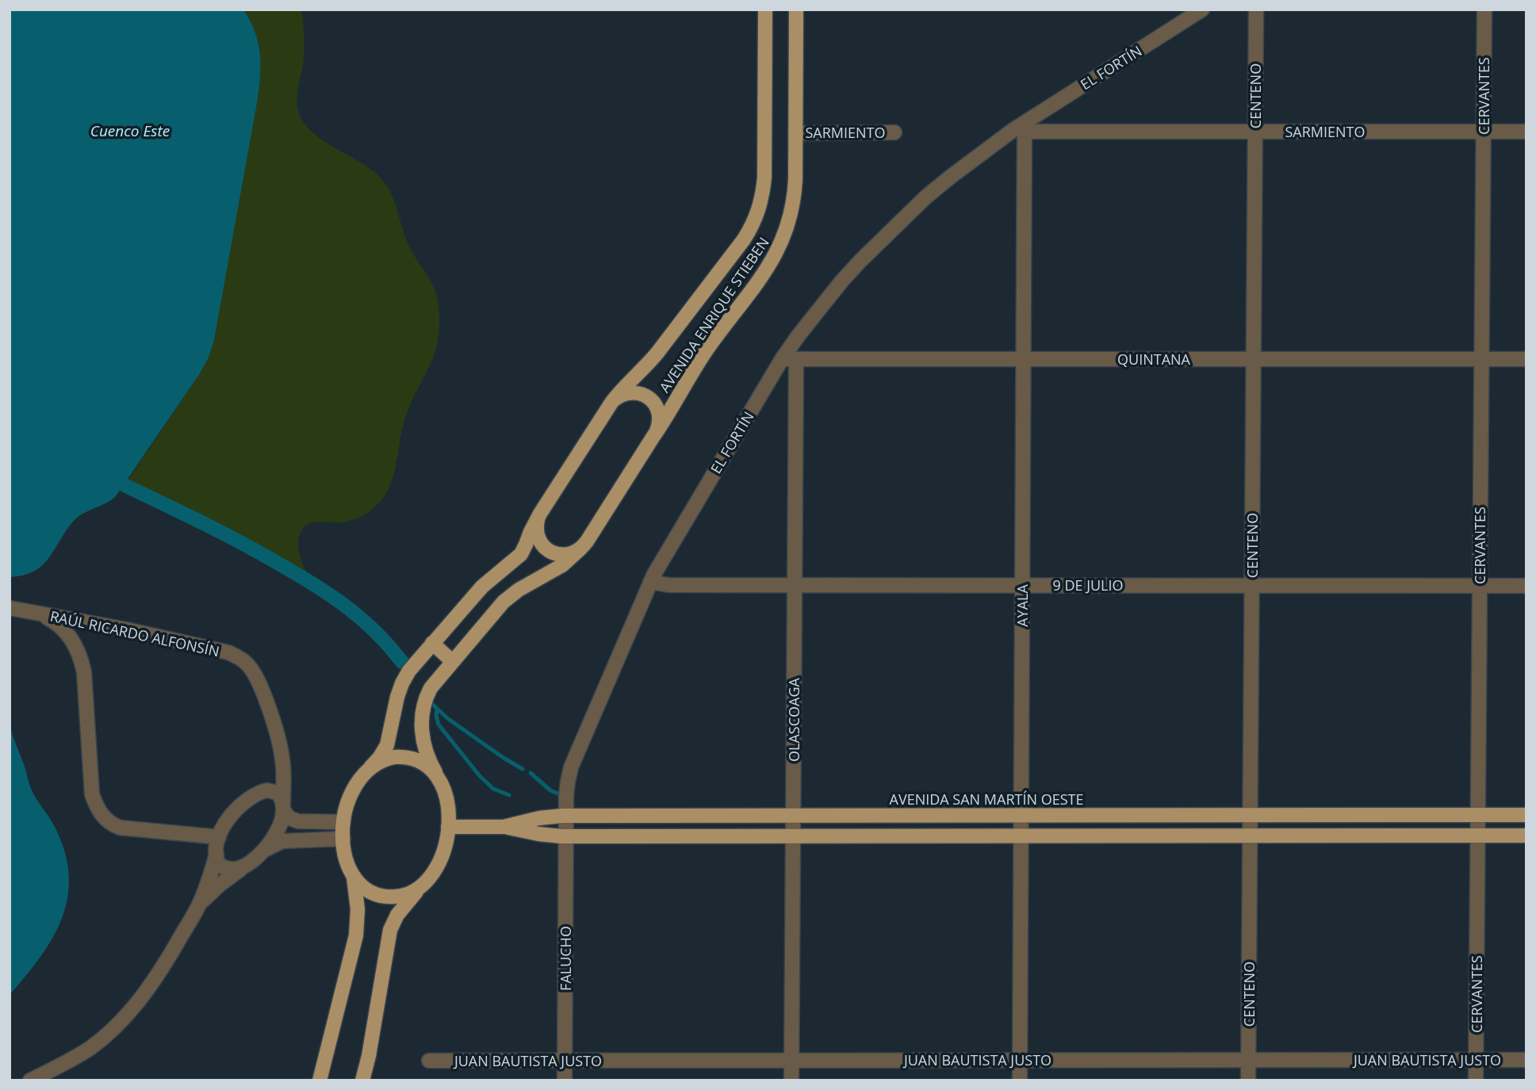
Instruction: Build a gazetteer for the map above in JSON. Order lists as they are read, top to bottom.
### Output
{
  "streets": {
    "main road": ["AVENIDA ENRIQUE STIEBEN", "AVENIDA SAN MARTÍN OESTE"],
    "street": [
      "EL FORTÍN",
      "CENTENO",
      "CERVANTES",
      "SARMIENTO",
      "QUINTANA",
      "9 DE JULIO",
      "AYALA",
      "RAÚL RICARDO ALFONSÍN",
      "OLASCOAGA",
      "FALUCHO",
      "JUAN BAUTISTA JUSTO"
    ]
  },
  "crossings": [
    ["EL FORTÍN", "SARMIENTO"],
    ["EL FORTÍN", "QUINTANA"],
    ["EL FORTÍN", "9 DE JULIO"],
    ["EL FORTÍN", "AYALA"],
    ["EL FORTÍN", "OLASCOAGA"],
    ["EL FORTÍN", "AVENIDA SAN MARTÍN OESTE"],
    ["EL FORTÍN", "FALUCHO"],
    ["CENTENO", "SARMIENTO"],
    ["CENTENO", "QUINTANA"],
    ["CENTENO", "9 DE JULIO"],
    ["CENTENO", "AVENIDA SAN MARTÍN OESTE"],
    ["CENTENO", "JUAN BAUTISTA JUSTO"],
    ["CERVANTES", "SARMIENTO"],
    ["CERVANTES", "QUINTANA"],
    ["CERVANTES", "9 DE JULIO"],
    ["CERVANTES", "AVENIDA SAN MARTÍN OESTE"],
    ["CERVANTES", "JUAN BAUTISTA JUSTO"],
    ["SARMIENTO", "AVENIDA ENRIQUE STIEBEN"],
    ["SARMIENTO", "AYALA"],
    ["AVENIDA ENRIQUE STIEBEN", "AVENIDA SAN MARTÍN OESTE"],
    ["QUINTANA", "AYALA"],
    ["QUINTANA", "OLASCOAGA"],
    ["9 DE JULIO", "AYALA"],
    ["9 DE JULIO", "OLASCOAGA"],
    ["AYALA", "AVENIDA SAN MARTÍN OESTE"],
    ["AYALA", "JUAN BAUTISTA JUSTO"],
    ["OLASCOAGA", "AVENIDA SAN MARTÍN OESTE"],
    ["OLASCOAGA", "JUAN BAUTISTA JUSTO"],
    ["FALUCHO", "JUAN BAUTISTA JUSTO"]
  ],
  "water": ["Cuenco Este"]
}
